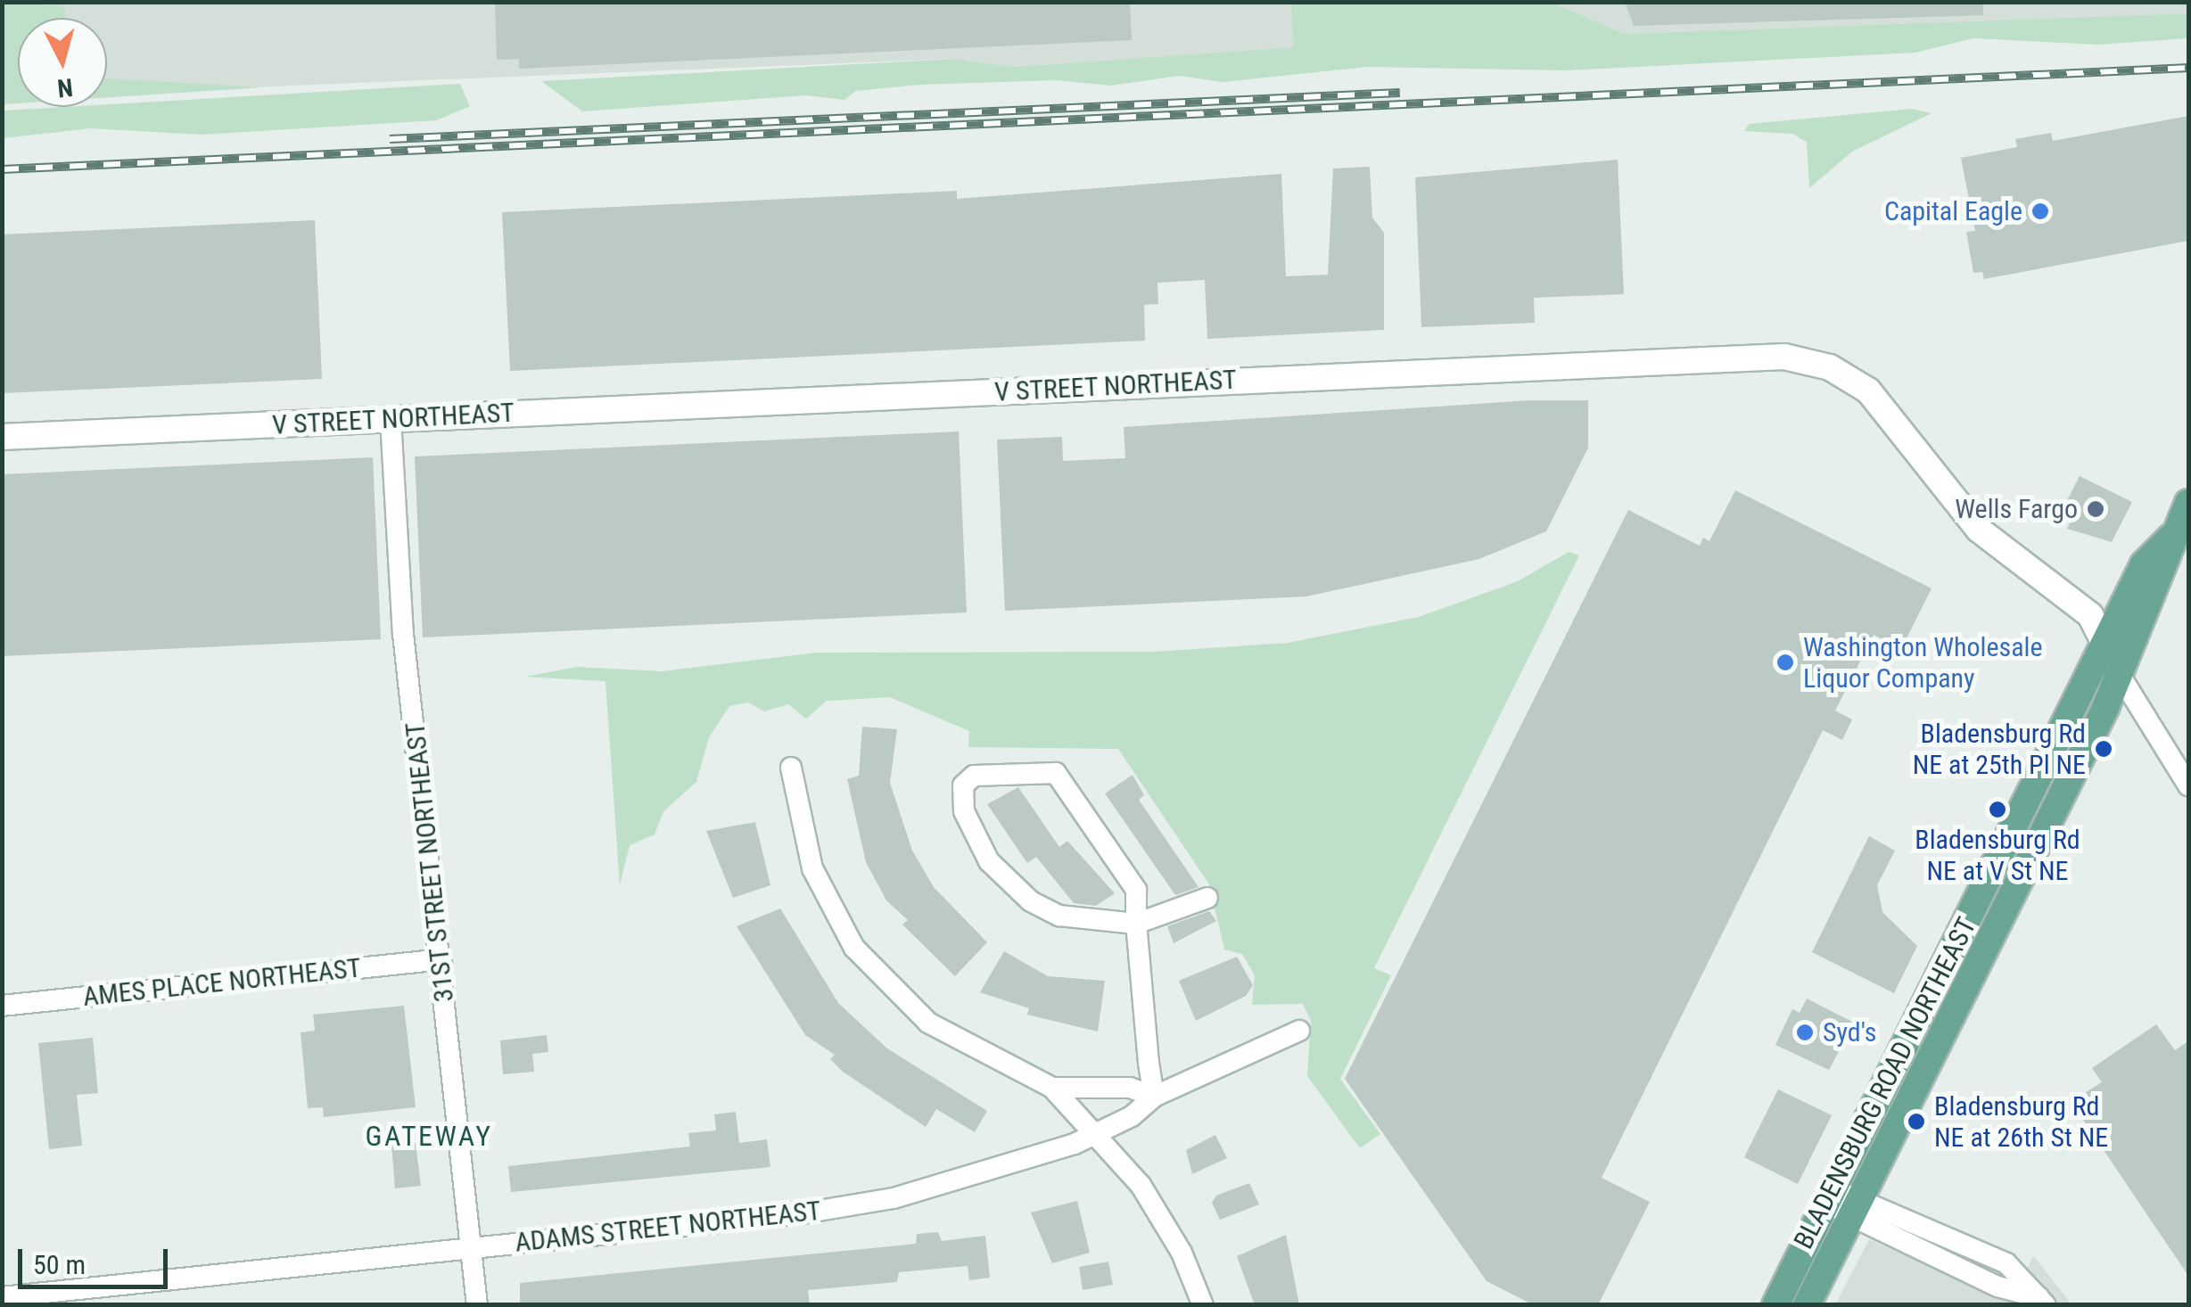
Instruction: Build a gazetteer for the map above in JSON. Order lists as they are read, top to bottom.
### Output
{
  "streets": {
    "main road": ["BLADENSBURG ROAD NORTHEAST"],
    "street": [
      "V STREET NORTHEAST",
      "31ST STREET NORTHEAST",
      "AMES PLACE NORTHEAST",
      "ADAMS STREET NORTHEAST"
    ]
  },
  "crossings": [
    ["V STREET NORTHEAST", "31ST STREET NORTHEAST"],
    ["V STREET NORTHEAST", "BLADENSBURG ROAD NORTHEAST"],
    ["31ST STREET NORTHEAST", "AMES PLACE NORTHEAST"],
    ["31ST STREET NORTHEAST", "ADAMS STREET NORTHEAST"]
  ],
  "districts": ["GATEWAY"],
  "places": [
    "Capital Eagle",
    "Wells Fargo",
    "Washington Wholesale Liquor Company",
    "Bladensburg Rd NE at 25th Pl NE",
    "Bladensburg Rd NE at V St NE",
    "Syd's",
    "Bladensburg Rd NE at 26th St NE"
  ],
  "scale_bar": "50 m",
  "north": "bottom"
}
